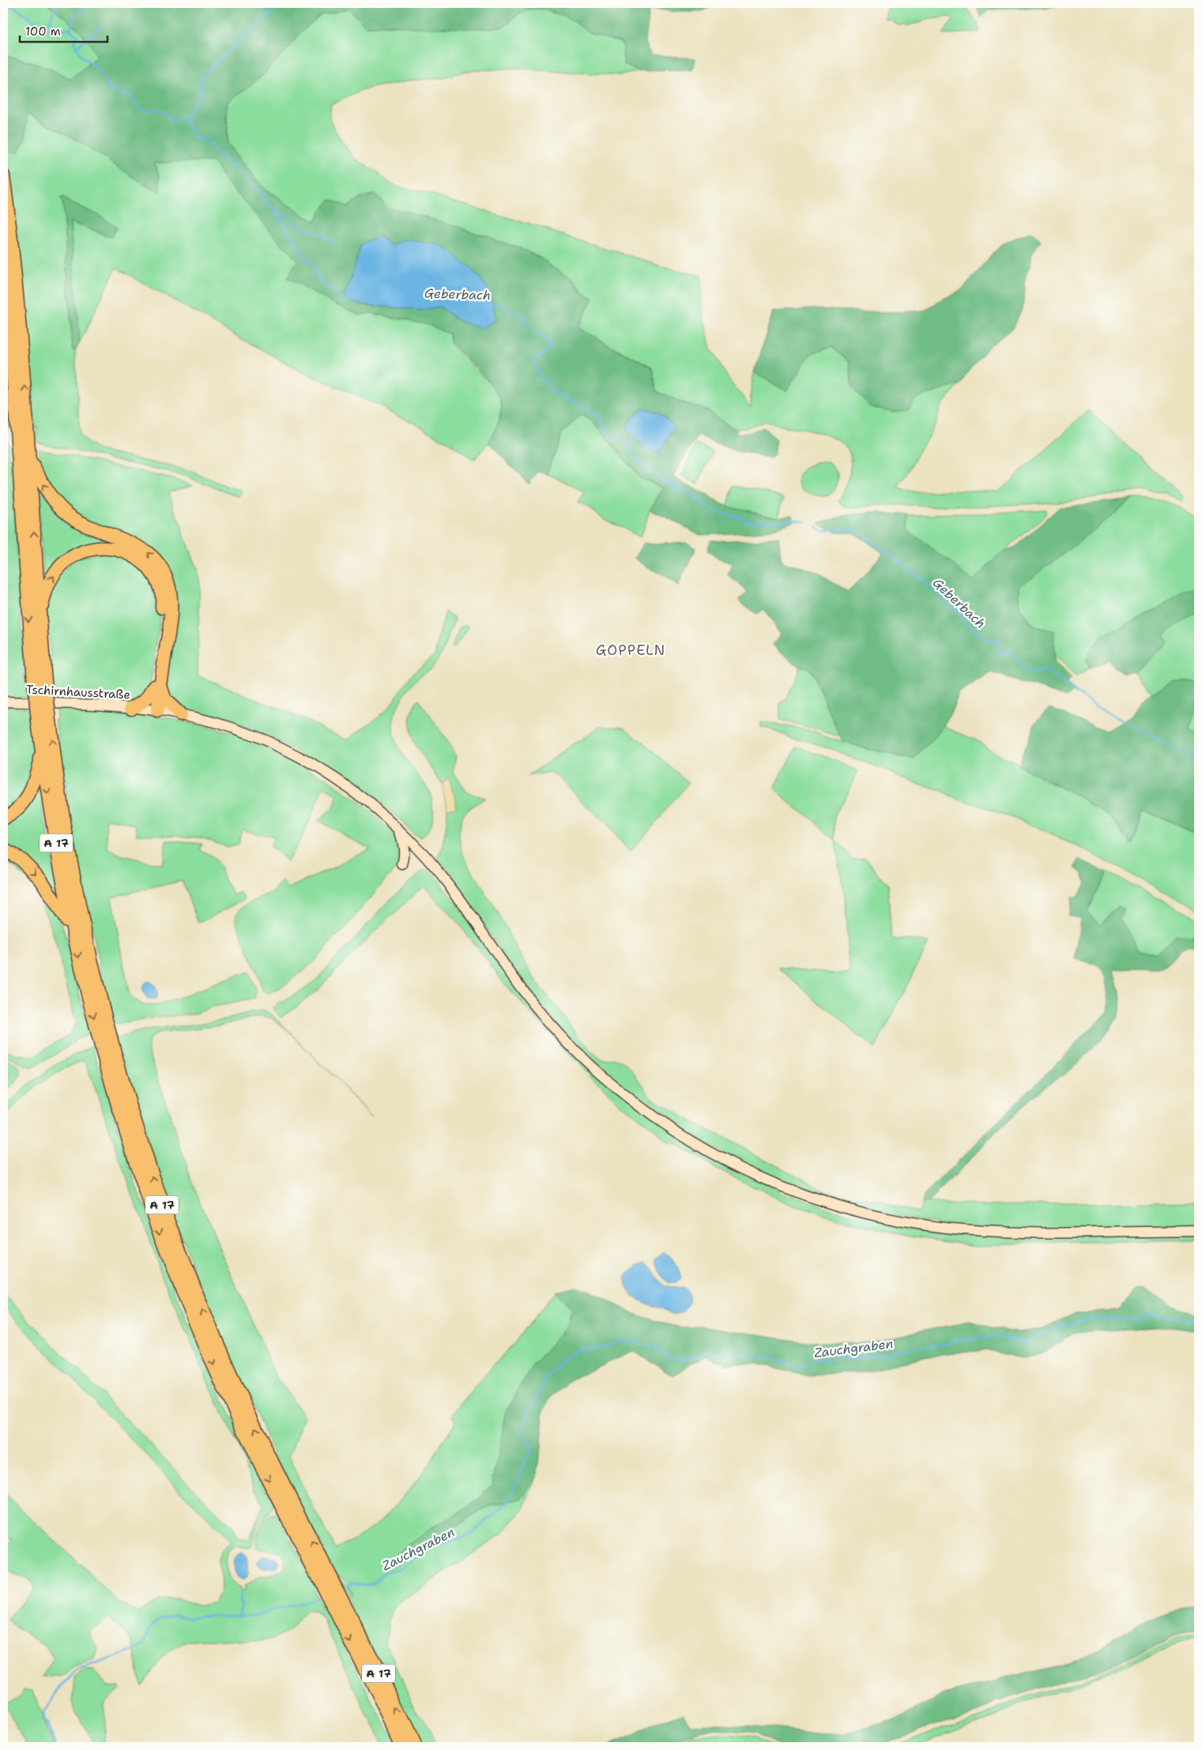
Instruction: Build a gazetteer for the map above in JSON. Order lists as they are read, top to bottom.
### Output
{
  "streets": {
    "highway": ["A 17"],
    "main road": ["Tschirnhausstraße"]
  },
  "districts": ["GOPPELN"],
  "water": ["Geberbach", "Zauchgraben"],
  "scale_bar": "100 m"
}
